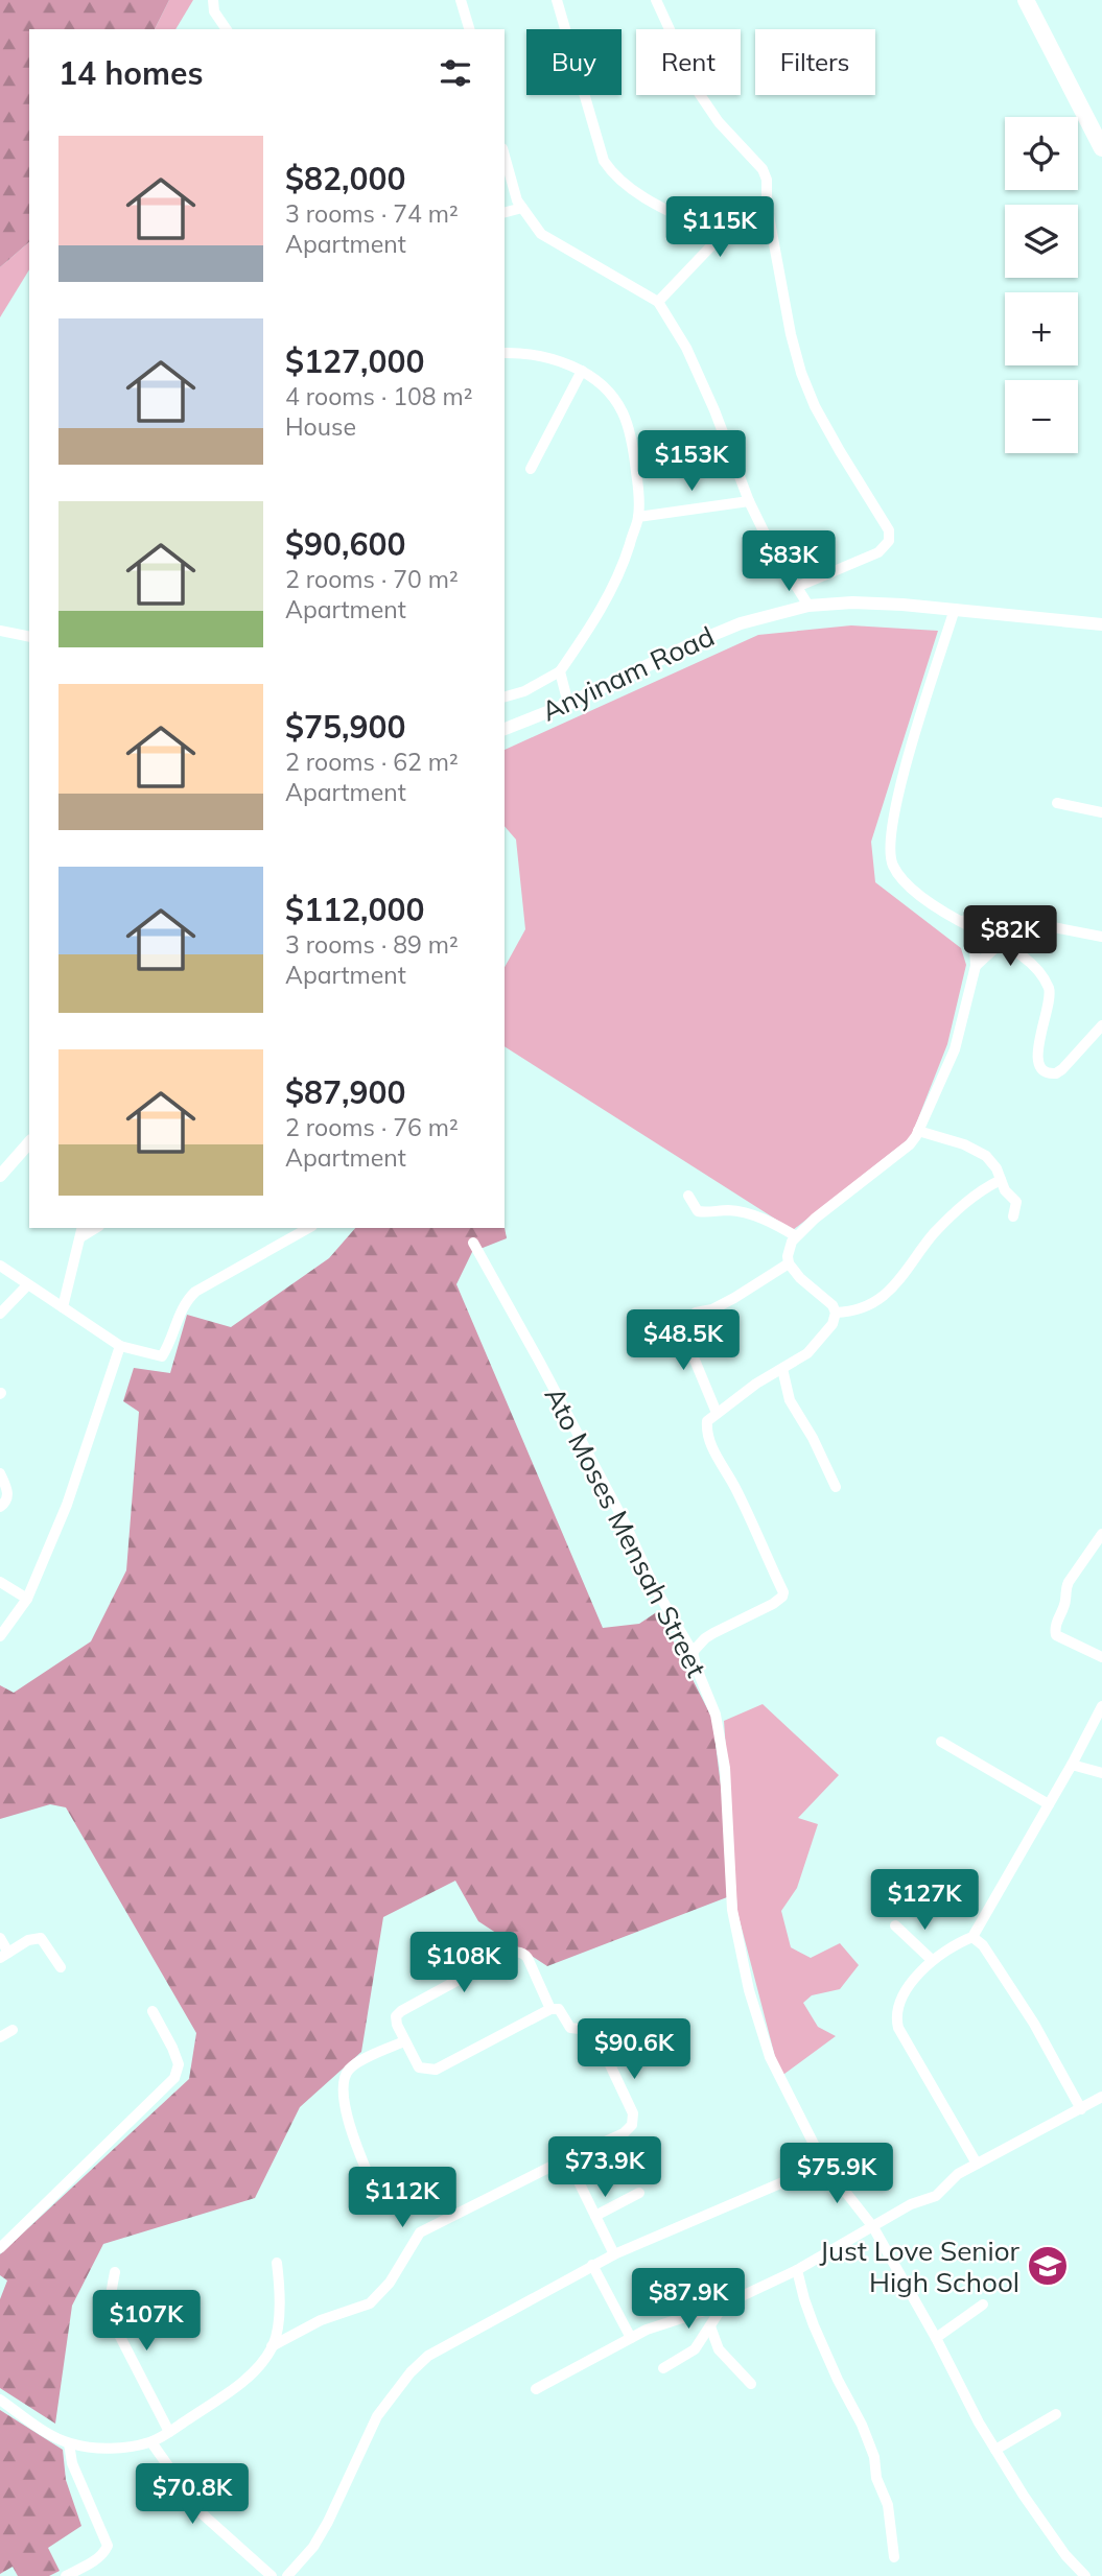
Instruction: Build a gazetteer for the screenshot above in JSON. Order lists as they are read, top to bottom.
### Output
{
  "streets": {
    "street": ["Anyinam Road", "Ato Moses Mensah Street"]
  },
  "places": {
    "school or university": ["Just Love Senior High School"]
  },
  "page": {
    "chip": ["Buy", "Rent", "Filters"],
    "heading": "14 homes",
    "map_buttons": ["+", "−"],
    "list": [
      {
        "name": "$82,000",
        "note": "3 rooms · 74 m² · Apartment"
      },
      {
        "name": "$127,000",
        "note": "4 rooms · 108 m² · House"
      },
      {
        "name": "$90,600",
        "note": "2 rooms · 70 m² · Apartment"
      },
      {
        "name": "$75,900",
        "note": "2 rooms · 62 m² · Apartment"
      },
      {
        "name": "$112,000",
        "note": "3 rooms · 89 m² · Apartment"
      },
      {
        "name": "$87,900",
        "note": "2 rooms · 76 m² · Apartment"
      }
    ],
    "price": [
      "$115K",
      "$153K",
      "$83K",
      "$82K",
      "$48.5K",
      "$127K",
      "$108K",
      "$90.6K",
      "$73.9K",
      "$75.9K",
      "$112K",
      "$87.9K",
      "$107K",
      "$70.8K"
    ]
  }
}
